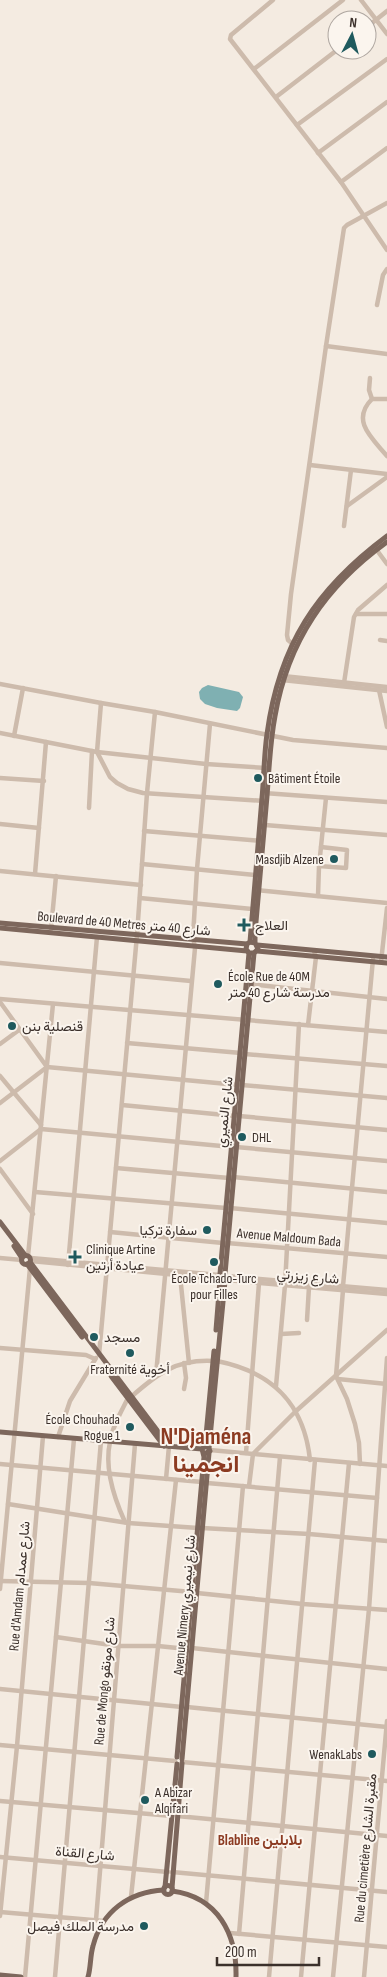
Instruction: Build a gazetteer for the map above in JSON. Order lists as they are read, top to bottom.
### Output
{
  "streets": {
    "main road": ["Boulevard de 40 Metres شارع 40 متر", "شارع النميري", "Avenue Nimery شارع نيميري"],
    "street": [
      "Avenue Maldoum Bada",
      "شارع زيزرتي",
      "Rue d'Amdam شارع عمدام",
      "Rue de Mongo شارع مونقو",
      "Rue du cimetière مقبرة الشارع",
      "شارع القناة"
    ]
  },
  "crossings": [
    ["Boulevard de 40 Metres شارع 40 متر", "شارع النميري"],
    ["شارع النميري", "Avenue Maldoum Bada"],
    ["شارع النميري", "شارع زيزرتي"],
    ["شارع النميري", "Avenue Nimery شارع نيميري"],
    ["شارع زيزرتي", "Avenue Nimery شارع نيميري"],
    ["Rue d'Amdam شارع عمدام", "شارع القناة"],
    ["Avenue Nimery شارع نيميري", "شارع القناة"],
    ["Rue de Mongo شارع مونقو", "شارع القناة"],
    ["Rue du cimetière مقبرة الشارع", "شارع القناة"]
  ],
  "districts": ["N'Djaména انجمينا", "Blabline بلابلين"],
  "places": {
    "other": [
      "Bâtiment Étoile",
      "Masdjib Alzene",
      "École Rue de 40M مدرسة شارع 40 متر",
      "قنصلية بنن",
      "DHL",
      "سفارة تركيا",
      "École Tchado-Turc pour Filles",
      "مسجد",
      "Fraternité أخوية",
      "École Chouhada Rogue 1",
      "WenakLabs",
      "A Abizar Alqifari",
      "مدرسة الملك فيصل"
    ],
    "health": ["العلاج", "Clinique Artine عيادة أرتين"]
  },
  "scale_bar": "200 m",
  "north": "top"
}
